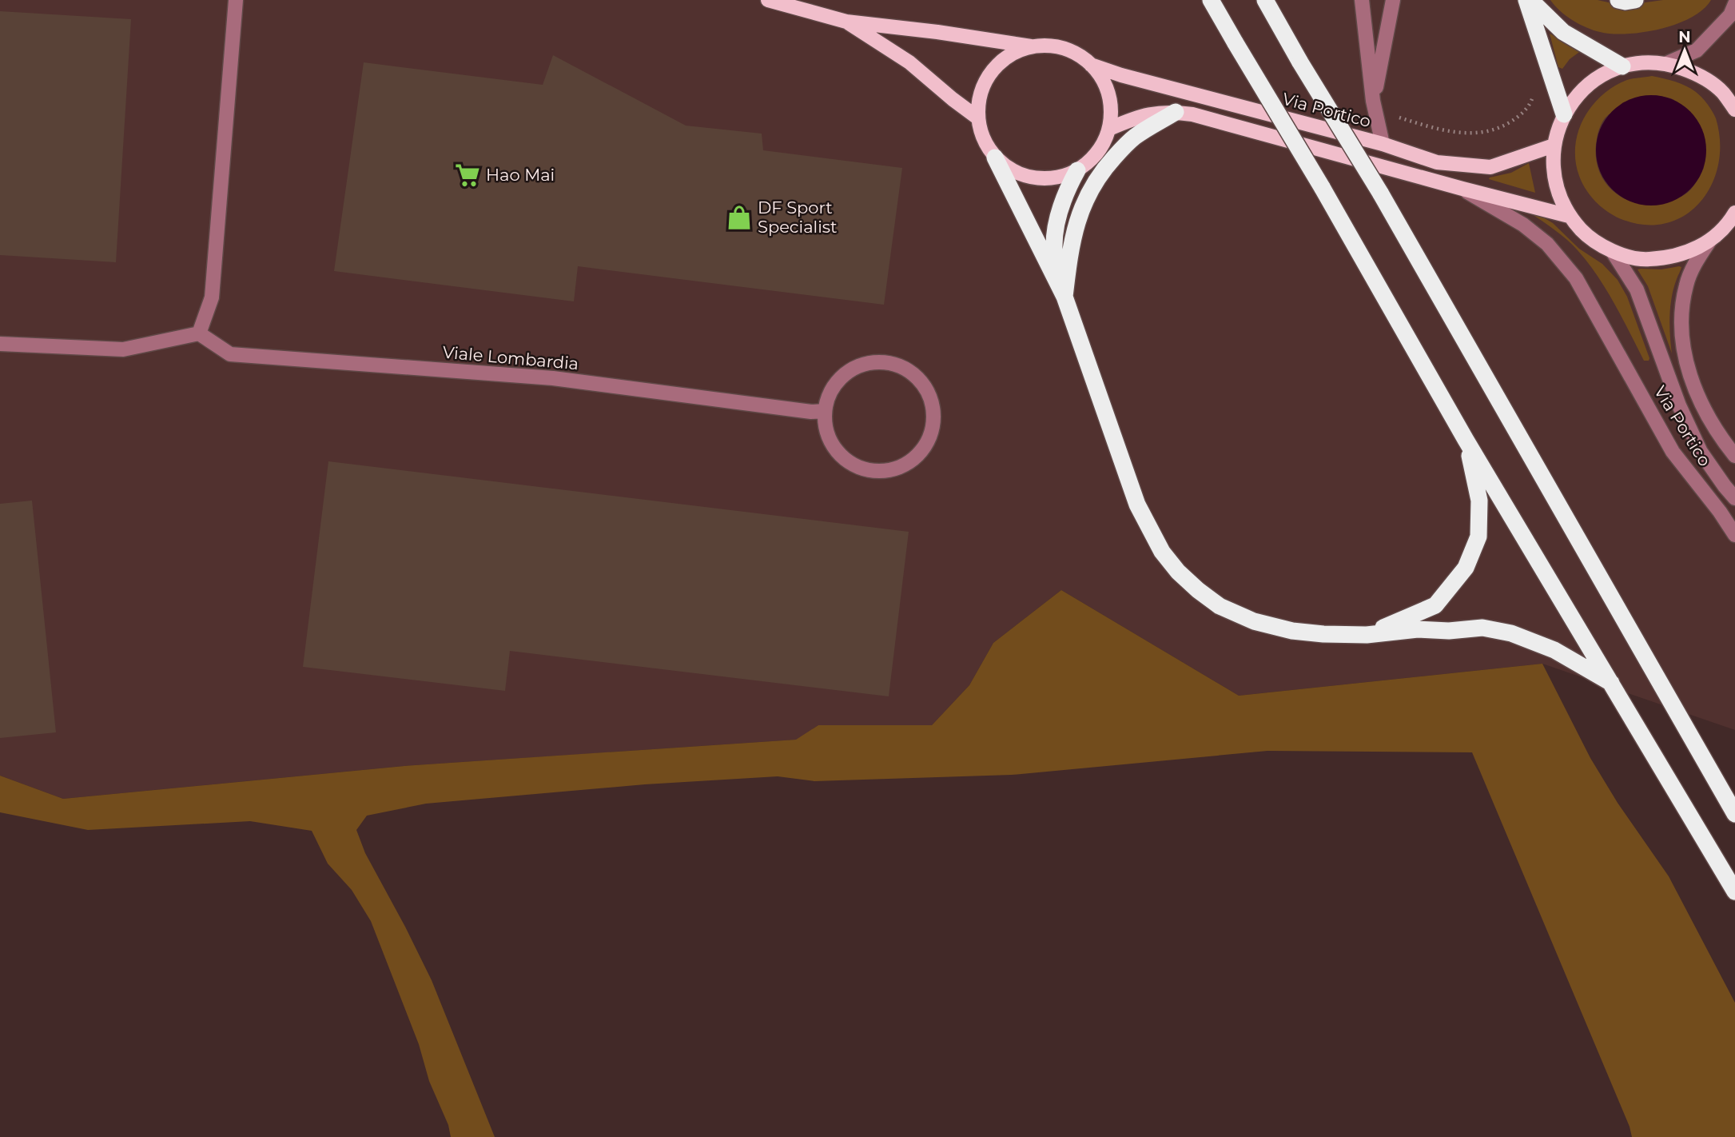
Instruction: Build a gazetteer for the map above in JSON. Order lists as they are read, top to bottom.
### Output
{
  "streets": {
    "main road": ["Via Portico"],
    "street": ["Viale Lombardia"]
  },
  "places": {
    "supermarket": ["Hao Mai"],
    "shop": ["DF Sport Specialist"]
  },
  "north": "top"
}
